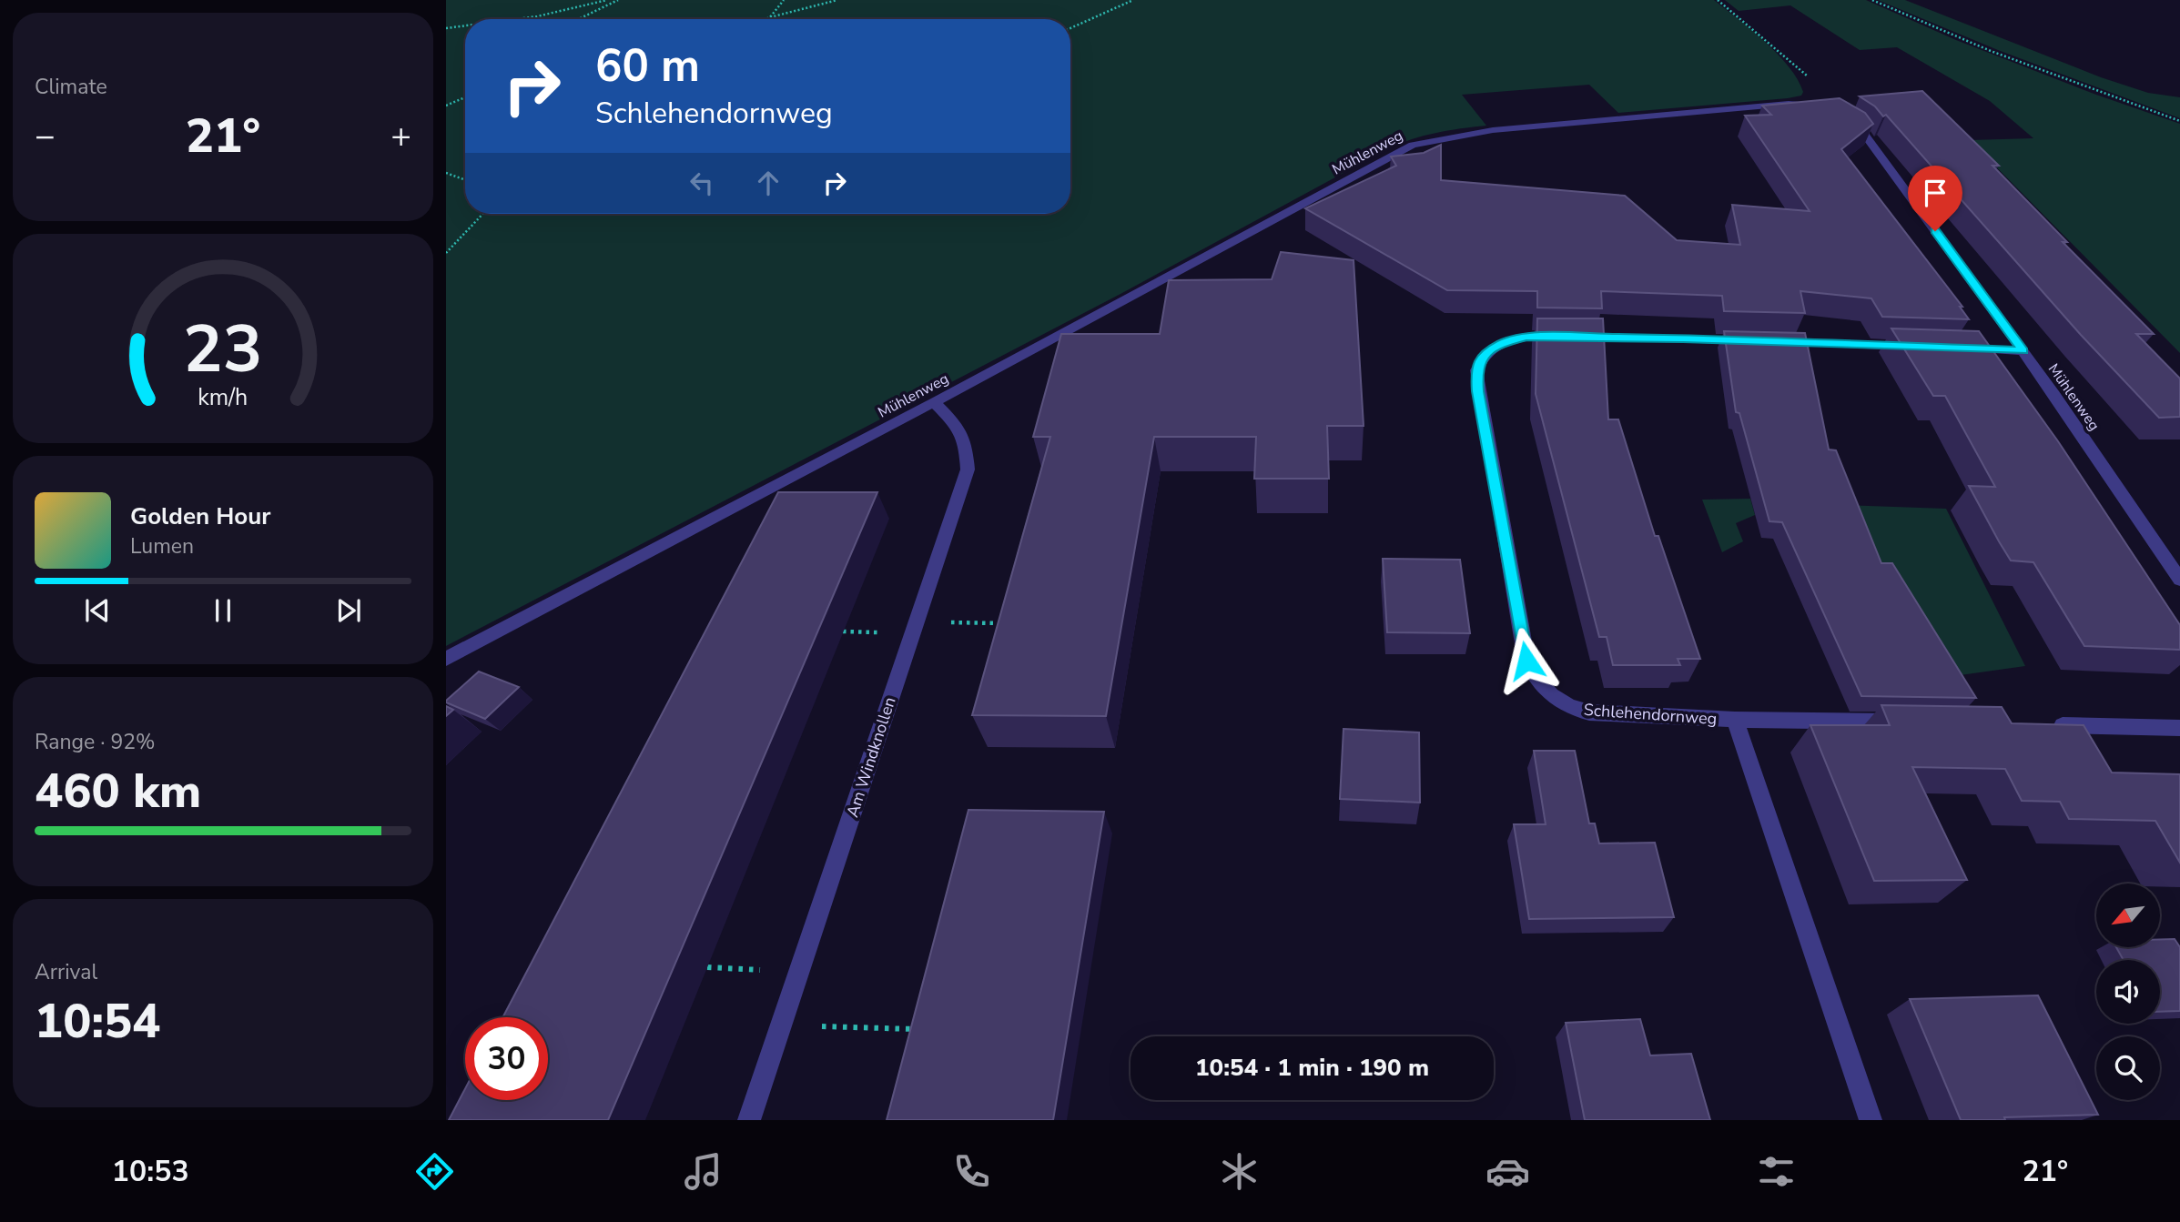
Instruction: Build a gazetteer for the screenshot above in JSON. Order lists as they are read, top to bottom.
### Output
{
  "streets": {
    "street": ["Mühlenweg", "Schlehendornweg", "Am Windknollen"]
  },
  "crossings": [
    ["Mühlenweg", "Am Windknollen"]
  ],
  "north": "bottom left",
  "page": {
    "tile": [
      "Climate",
      ["Range · 92%", "460 km"],
      ["Arrival", "10:54"]
    ],
    "turn": ["60 m", "Schlehendornweg"],
    "heat": ["−", "21°", "+"],
    "song": ["Golden Hour", "Lumen"],
    "limit": "30",
    "trip": "10:54 · 1 min · 190 m",
    "tabs": ["10:53", "21°"],
    "gauge": ["23", "km/h"]
  }
}
